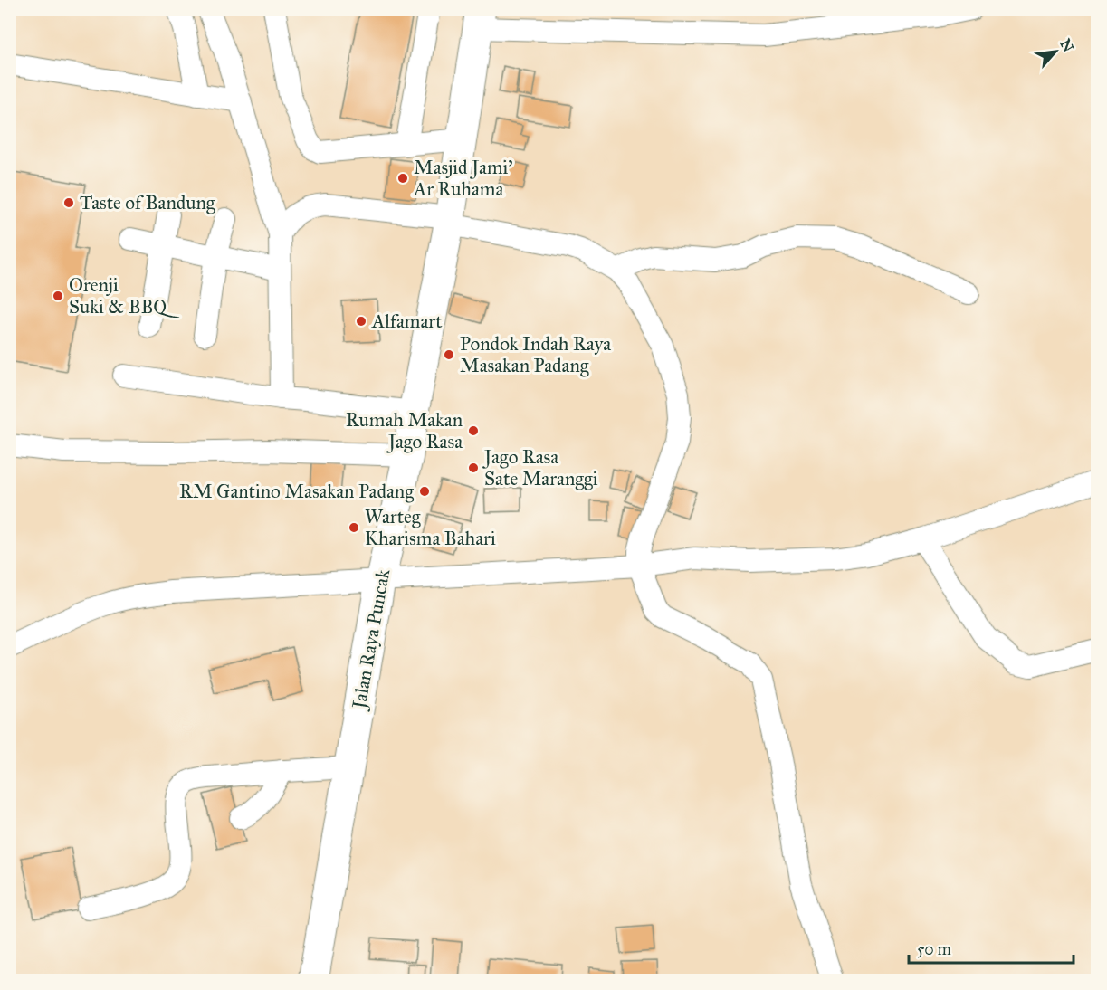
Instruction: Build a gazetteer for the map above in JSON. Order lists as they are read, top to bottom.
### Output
{
  "streets": {
    "highway": ["Jalan Raya Puncak"]
  },
  "places": [
    "Masjid Jami' Ar Ruhama",
    "Taste of Bandung",
    "Orenji Suki & BBQ",
    "Alfamart",
    "Pondok Indah Raya Masakan Padang",
    "Rumah Makan Jago Rasa",
    "Jago Rasa Sate Maranggi",
    "RM Gantino Masakan Padang",
    "Warteg Kharisma Bahari"
  ],
  "scale_bar": "50 m",
  "north": "top right"
}
